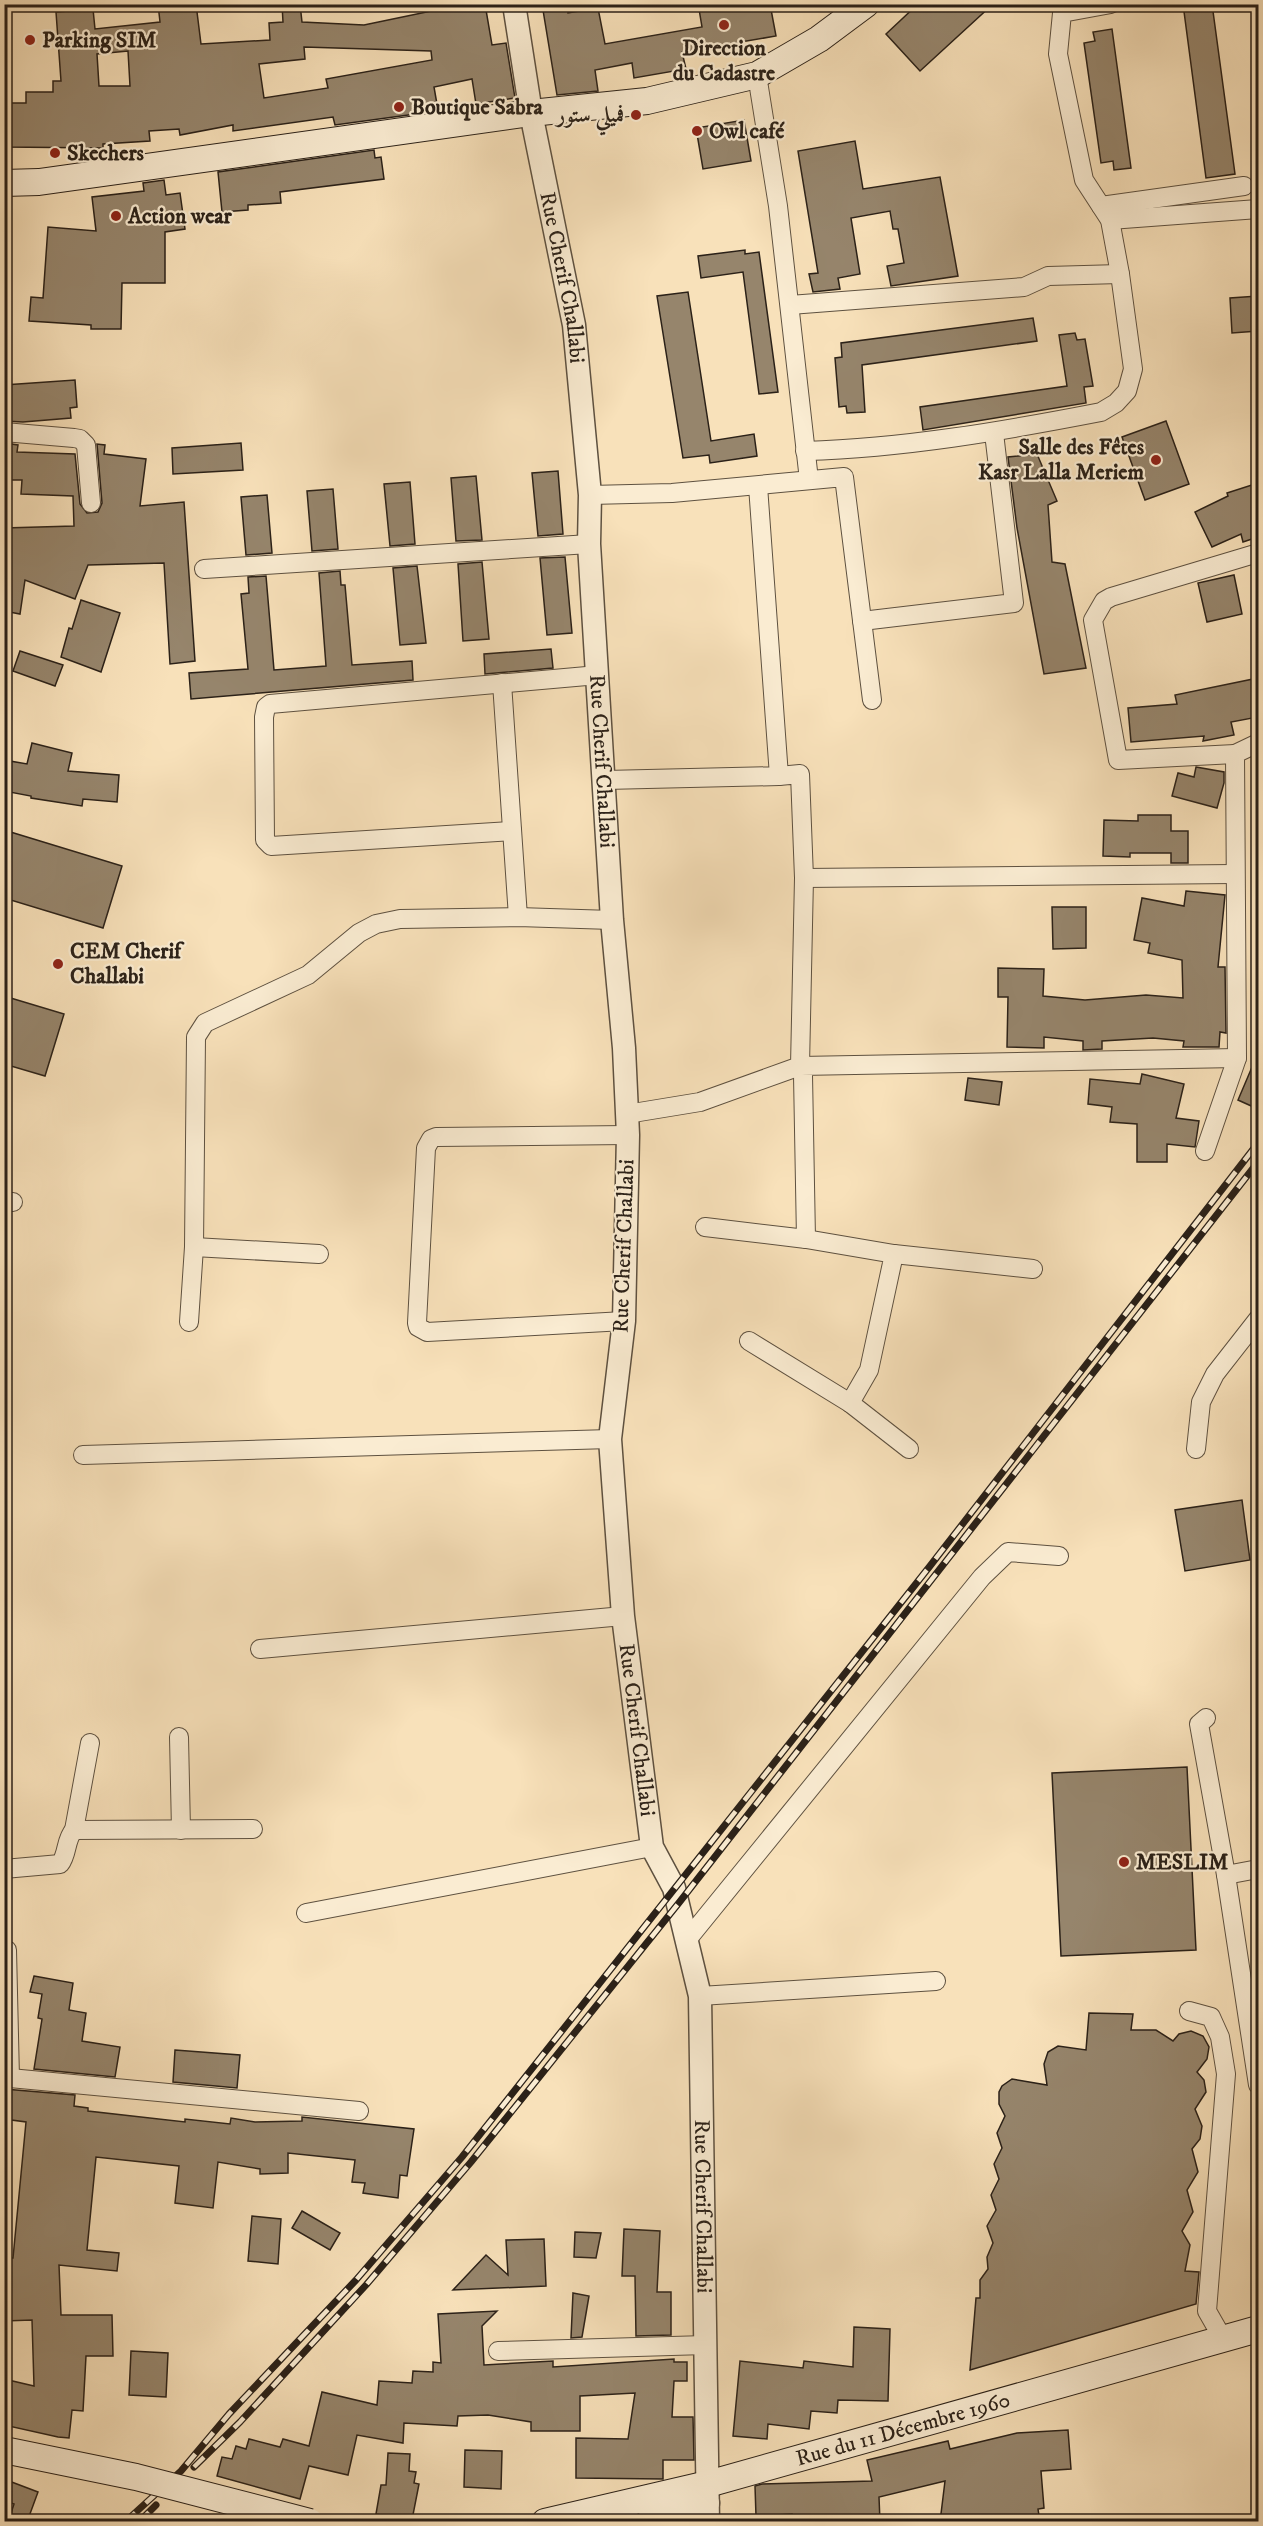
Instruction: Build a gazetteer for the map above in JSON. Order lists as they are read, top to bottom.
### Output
{
  "streets": {
    "main road": ["Rue du 11 Décembre 1960"],
    "street": ["Rue Cherif Challabi"]
  },
  "crossings": [
    ["Rue Cherif Challabi", "Rue du 11 Décembre 1960"]
  ],
  "places": [
    "Direction du Cadastre",
    "Parking SIM",
    "Boutique Sabra",
    "فميلي ستور",
    "Owl café",
    "Skechers",
    "Action wear",
    "Salle des Fêtes Kasr Lalla Meriem",
    "CEM Cherif Challabi",
    "MESLIM"
  ]
}
